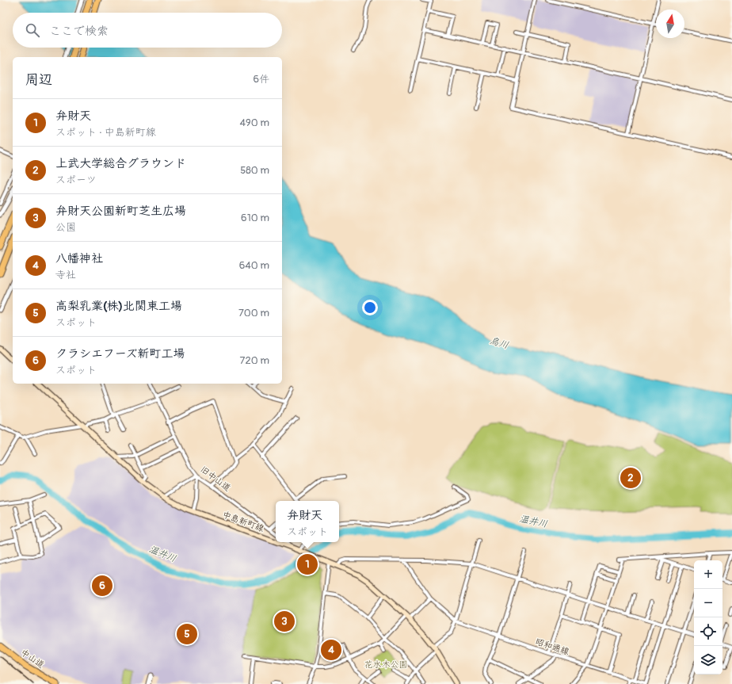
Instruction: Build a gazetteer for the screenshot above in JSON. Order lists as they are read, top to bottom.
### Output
{
  "streets": {
    "highway": ["中山道"],
    "main road": ["中島新町線"],
    "street": ["旧中山道", "昭和通線"]
  },
  "water": ["烏川", "温井川"],
  "parks": ["花水木公園"],
  "north": "top",
  "page": {
    "search": "ここで検索",
    "heading": ["周辺", "6件"],
    "list": [
      {
        "mark": "1",
        "name": "弁財天",
        "note": "スポット · 中島新町線",
        "value": "490 m"
      },
      {
        "mark": "2",
        "name": "上武大学総合グラウンド",
        "note": "スポーツ",
        "value": "580 m"
      },
      {
        "mark": "3",
        "name": "弁財天公園新町芝生広場",
        "note": "公園",
        "value": "610 m"
      },
      {
        "mark": "4",
        "name": "八幡神社",
        "note": "寺社",
        "value": "640 m"
      },
      {
        "mark": "5",
        "name": "高梨乳業(株)北関東工場",
        "note": "スポット",
        "value": "700 m"
      },
      {
        "mark": "6",
        "name": "クラシエフーズ新町工場",
        "note": "スポット",
        "value": "720 m"
      }
    ],
    "pins": [
      "2",
      "1",
      "6",
      "3",
      "5",
      "4"
    ],
    "popup": ["弁財天", "スポット"],
    "map_buttons": ["+", "−"]
  }
}
